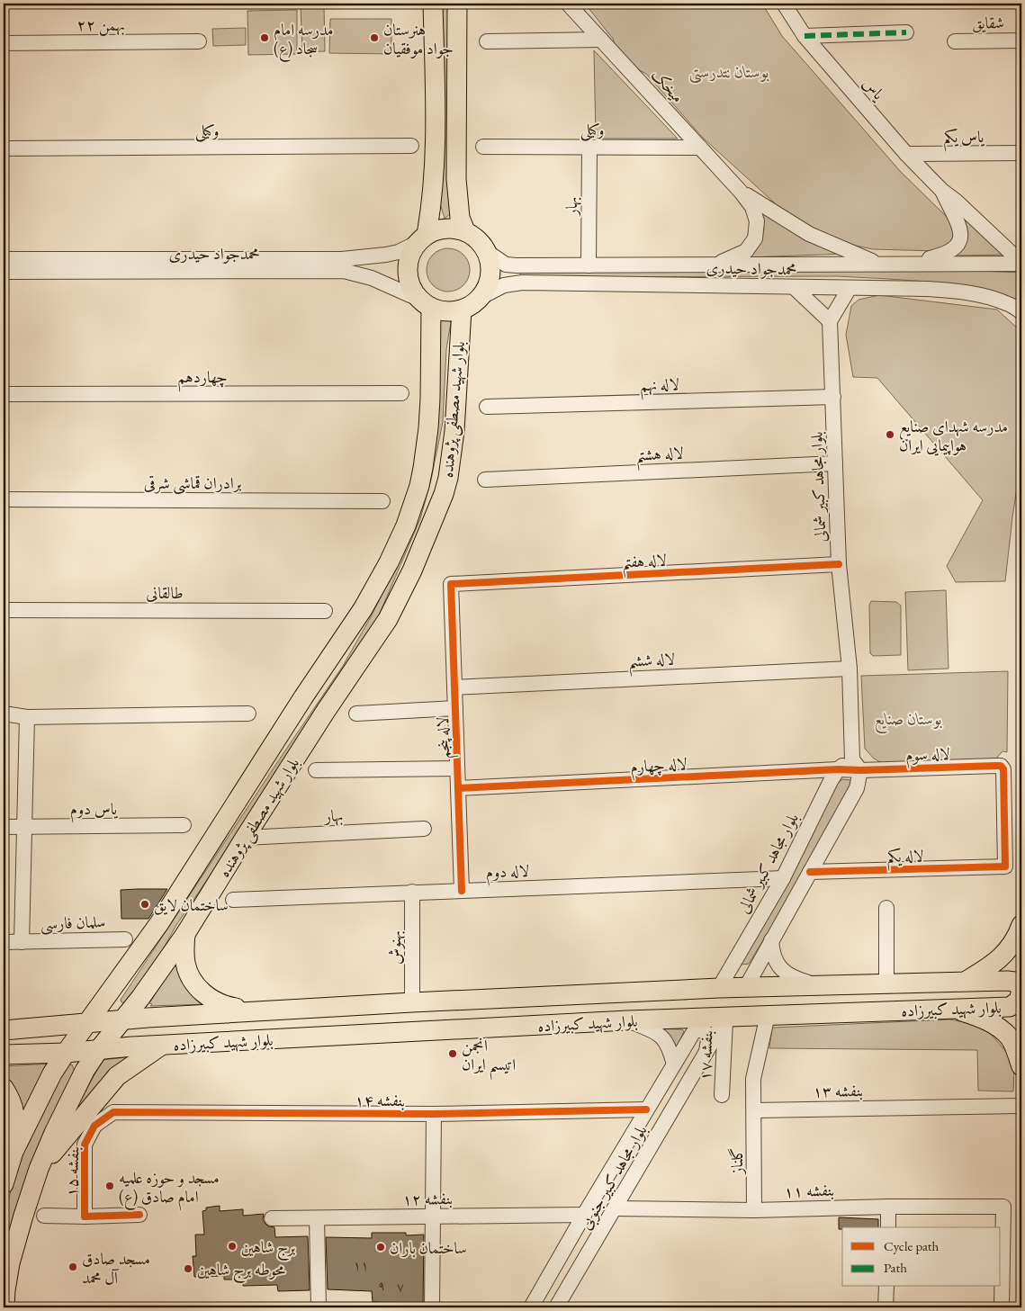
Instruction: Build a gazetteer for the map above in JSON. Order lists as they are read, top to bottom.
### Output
{
  "streets": {
    "main road": ["بلوار شهید مصطفی پژوهنده", "بلوار شهید کبیرزاده"],
    "street": [
      "شقایق",
      "۲۲ بهمن",
      "میخک",
      "یاس",
      "وکیلی",
      "یاس یکم",
      "بهار",
      "محمدجواد حیدری",
      "چهاردهم",
      "لاله نهم",
      "لاله هشتم",
      "برادران قماشی شرقی",
      "بلوار مجاهد کبیر شمالی",
      "لاله هفتم",
      "طالقانی",
      "لاله ششم",
      "لاله پنجم",
      "لاله سوم",
      "لاله چهارم",
      "یاس دوم",
      "لاله یکم",
      "لاله دوم",
      "سلمان فارسی",
      "بهنوش",
      "بنفشه ۱۷",
      "بنفشه ۱۳",
      "بنفشه ۱۴",
      "گلناز",
      "بنفشه ۱۵",
      "بلوار مجاهد کبیر جنوبی",
      "بنفشه ۱۱",
      "بنفشه ۱۲"
    ]
  },
  "crossings": [
    ["میخک", "وکیلی"],
    ["یاس", "یاس یکم"],
    ["وکیلی", "بهار"],
    ["بهار", "محمدجواد حیدری"],
    ["بهار", "بلوار شهید مصطفی پژوهنده"],
    ["محمدجواد حیدری", "بلوار شهید مصطفی پژوهنده"],
    ["لاله نهم", "بلوار مجاهد کبیر شمالی"],
    ["بلوار شهید مصطفی پژوهنده", "بلوار شهید کبیرزاده"],
    ["لاله هشتم", "بلوار مجاهد کبیر شمالی"],
    ["بلوار مجاهد کبیر شمالی", "لاله هفتم"],
    ["بلوار مجاهد کبیر شمالی", "لاله ششم"],
    ["بلوار مجاهد کبیر شمالی", "لاله سوم"],
    ["بلوار مجاهد کبیر شمالی", "لاله چهارم"],
    ["بلوار مجاهد کبیر شمالی", "لاله یکم"],
    ["بلوار مجاهد کبیر شمالی", "لاله دوم"],
    ["بلوار مجاهد کبیر شمالی", "بلوار شهید کبیرزاده"],
    ["لاله هفتم", "لاله پنجم"],
    ["لاله ششم", "لاله پنجم"],
    ["لاله پنجم", "لاله چهارم"],
    ["لاله پنجم", "لاله دوم"],
    ["لاله سوم", "لاله چهارم"],
    ["لاله سوم", "لاله یکم"],
    ["لاله دوم", "بهنوش"],
    ["بهنوش", "بلوار شهید کبیرزاده"],
    ["بلوار شهید کبیرزاده", "بنفشه ۱۷"],
    ["بلوار شهید کبیرزاده", "بلوار مجاهد کبیر جنوبی"],
    ["بنفشه ۱۷", "بلوار مجاهد کبیر جنوبی"],
    ["بنفشه ۱۳", "گلناز"],
    ["بنفشه ۱۴", "بنفشه ۱۵"],
    ["بنفشه ۱۴", "بلوار مجاهد کبیر جنوبی"],
    ["گلناز", "بنفشه ۱۱"],
    ["بلوار مجاهد کبیر جنوبی", "بنفشه ۱۱"],
    ["بلوار مجاهد کبیر جنوبی", "بنفشه ۱۲"]
  ],
  "parks": ["بوستان نتدرستی", "بوستان صنایع"],
  "places": [
    "مدرسه امام سجاد (ع)",
    "هنرستان جواد موفقیان",
    "مدرسه شهدای صنایع هواپیمایی ایران",
    "ساختمان لایق",
    "انجمن اتیسم ایران",
    "مسجد و حوزه علمیه امام صادق (ع)",
    "برج شاهین",
    "ساختمان باران",
    "مسجد صادق آل محمد",
    "محوطه برج شاهین"
  ],
  "house_numbers": ["۱۱", "۹", "۷"],
  "legend": ["Cycle path", "Path"]
}
